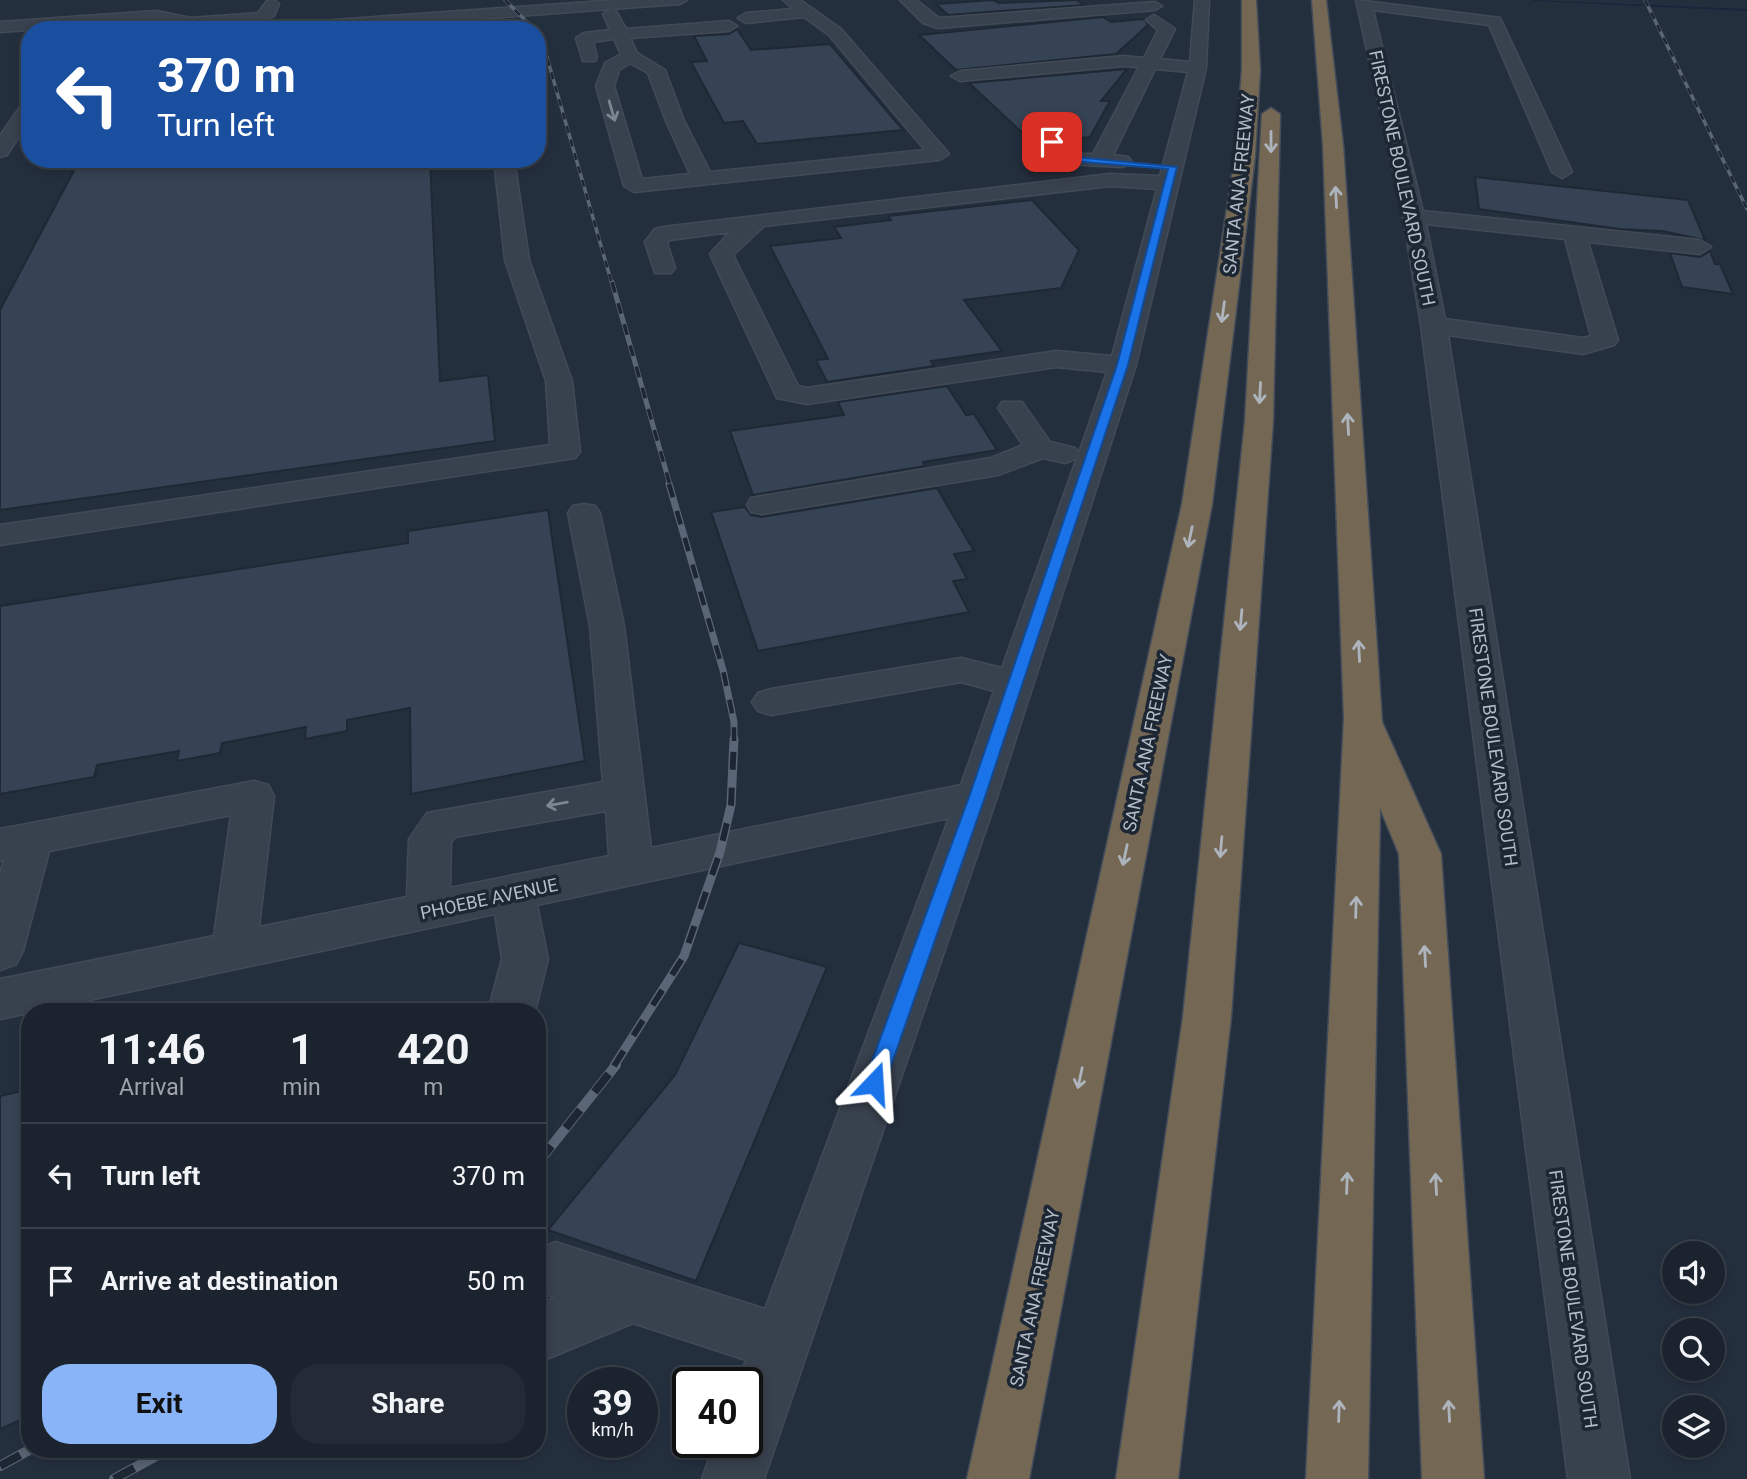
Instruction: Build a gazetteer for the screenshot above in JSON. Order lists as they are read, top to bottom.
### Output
{
  "streets": {
    "highway": ["SANTA ANA FREEWAY"],
    "street": ["FIRESTONE BOULEVARD SOUTH", "PHOEBE AVENUE"]
  },
  "page": {
    "turn": ["370 m", "Turn left"],
    "eta": [
      "11:46",
      "Arrival",
      "1",
      "min",
      "420",
      "m"
    ],
    "list": [
      {
        "name": "Turn left",
        "value": "370 m"
      },
      {
        "name": "Arrive at destination",
        "value": "50 m"
      }
    ],
    "buttons": ["Exit", "Share"],
    "speed": "39 km/h",
    "limit": "40"
  }
}
